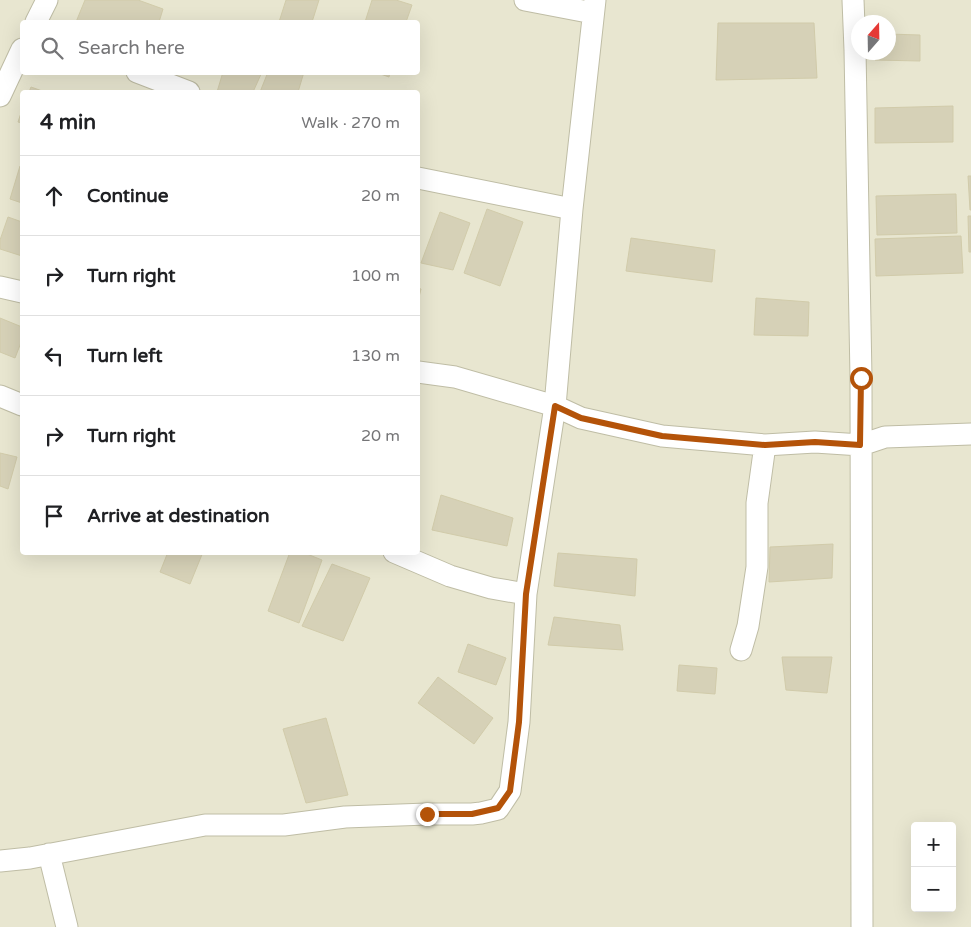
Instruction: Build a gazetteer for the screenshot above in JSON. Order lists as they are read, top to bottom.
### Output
{
  "north": "top",
  "page": {
    "search": "Search here",
    "heading": ["4 min", "Walk · 270 m"],
    "list": [
      ["Continue", "20 m"],
      ["Turn right", "100 m"],
      ["Turn left", "130 m"],
      ["Turn right", "20 m"],
      "Arrive at destination"
    ],
    "map_buttons": ["+", "−"]
  }
}
